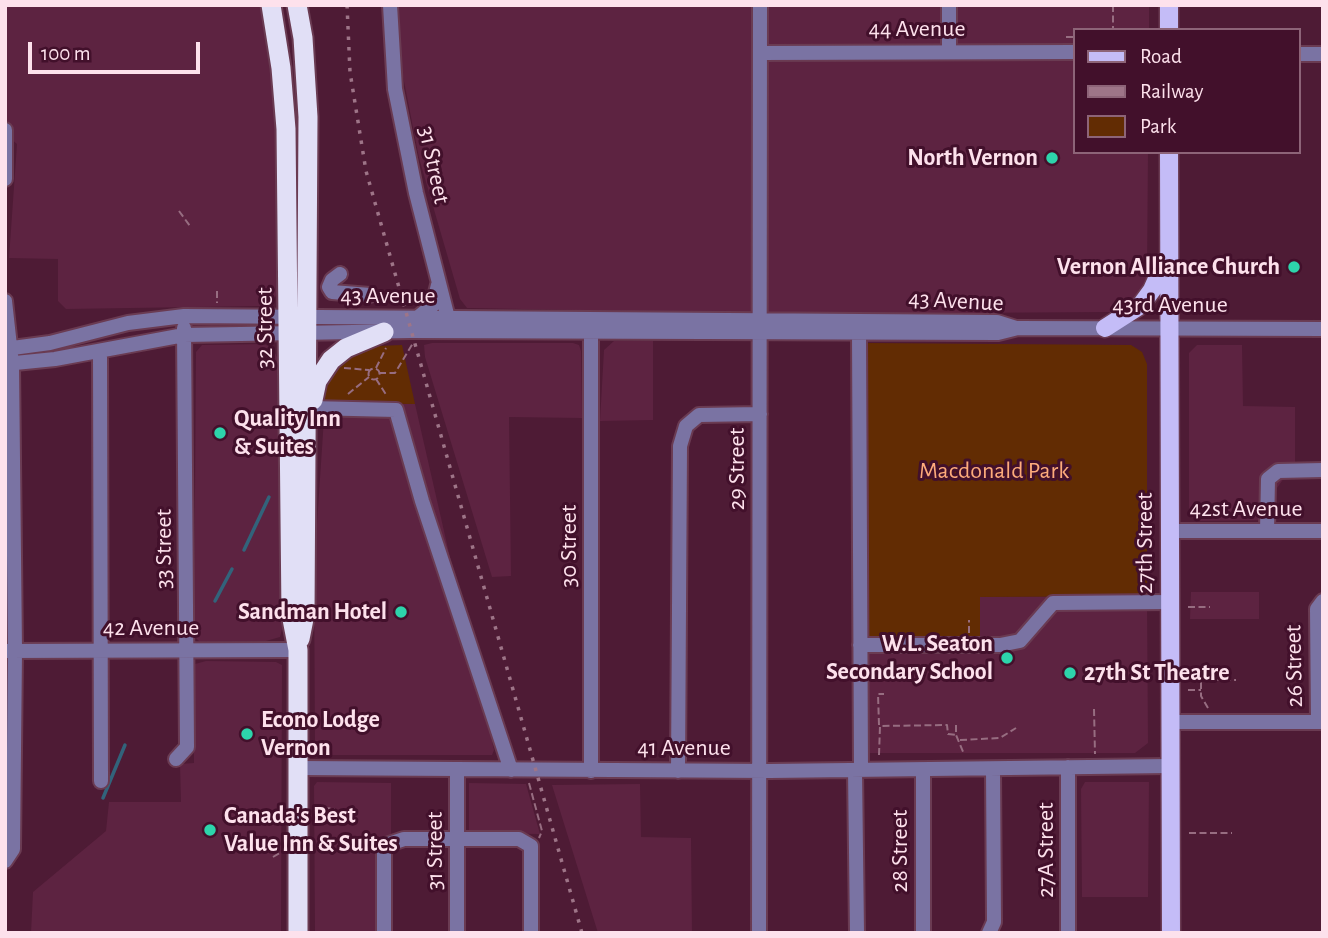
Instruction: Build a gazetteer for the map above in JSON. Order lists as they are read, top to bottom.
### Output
{
  "streets": {
    "highway": ["32 Street"],
    "main road": ["27th Street"],
    "street": [
      "44 Avenue",
      "31 Street",
      "43 Avenue",
      "43rd Avenue",
      "29 Street",
      "42st Avenue",
      "30 Street",
      "33 Street",
      "42 Avenue",
      "26 Street",
      "41 Avenue",
      "27A Street",
      "28 Street"
    ]
  },
  "crossings": [
    ["44 Avenue", "29 Street"],
    ["31 Street", "43 Avenue"],
    ["31 Street", "41 Avenue"],
    ["43 Avenue", "43rd Avenue"],
    ["43 Avenue", "32 Street"],
    ["43 Avenue", "29 Street"],
    ["43 Avenue", "30 Street"],
    ["43 Avenue", "33 Street"],
    ["43rd Avenue", "27th Street"],
    ["32 Street", "42 Avenue"],
    ["32 Street", "41 Avenue"],
    ["29 Street", "41 Avenue"],
    ["42st Avenue", "27th Street"],
    ["27th Street", "41 Avenue"],
    ["30 Street", "41 Avenue"],
    ["33 Street", "42 Avenue"],
    ["41 Avenue", "27A Street"],
    ["41 Avenue", "28 Street"]
  ],
  "parks": ["Macdonald Park"],
  "places": [
    "North Vernon",
    "Vernon Alliance Church",
    "Quality Inn & Suites",
    "Sandman Hotel",
    "W.L. Seaton Secondary School",
    "27th St Theatre",
    "Econo Lodge Vernon",
    "Canada's Best Value Inn & Suites"
  ],
  "legend": ["Road", "Railway", "Park"],
  "scale_bar": "100 m"
}
